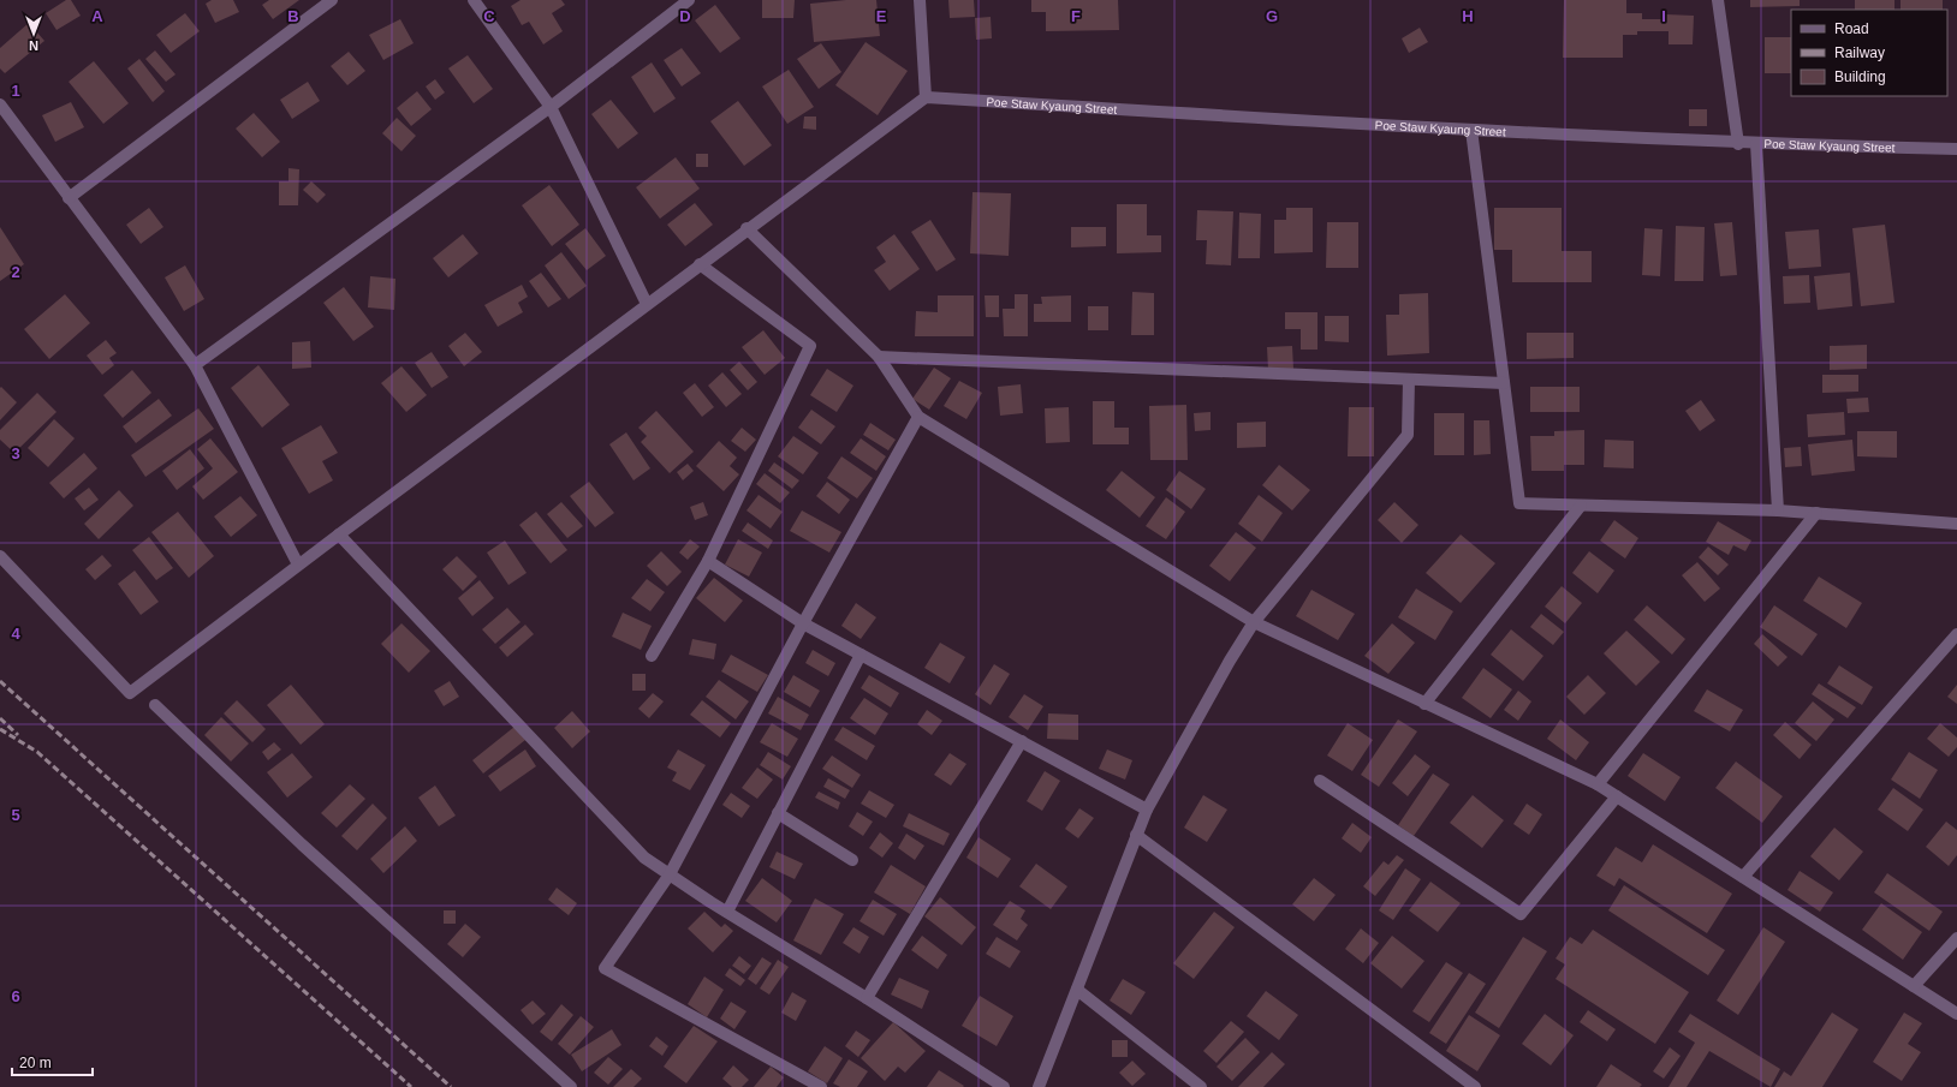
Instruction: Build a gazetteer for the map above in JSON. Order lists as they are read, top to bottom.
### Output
{
  "streets": {
    "street": ["Poe Staw Kyaung Street"]
  },
  "legend": ["Road", "Railway", "Building"],
  "scale_bar": "20 m",
  "north": "bottom",
  "grid": {
    "columns": [
      "A",
      "B",
      "C",
      "D",
      "E",
      "F",
      "G",
      "H",
      "I"
    ],
    "rows": [
      "1",
      "2",
      "3",
      "4",
      "5",
      "6"
    ]
  }
}
